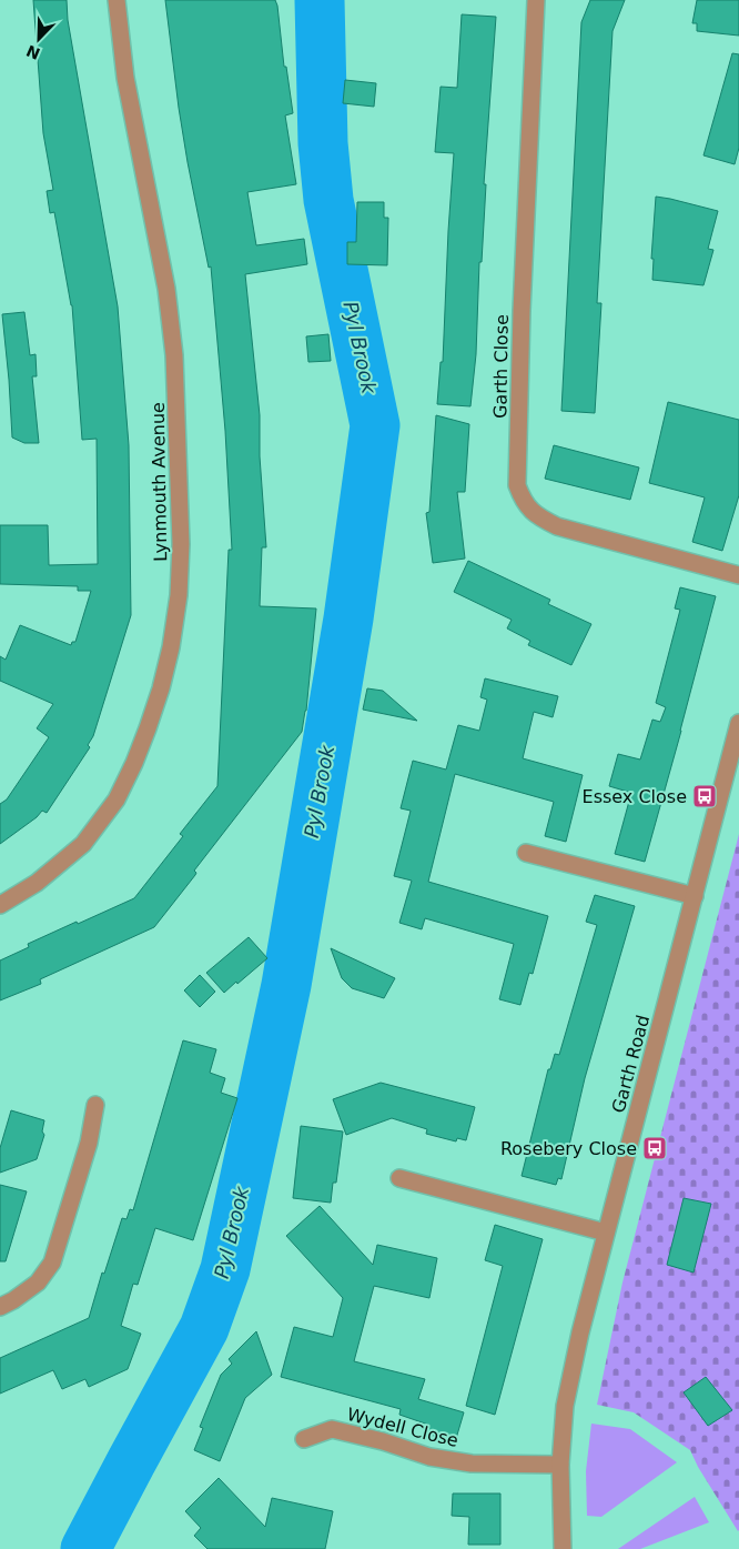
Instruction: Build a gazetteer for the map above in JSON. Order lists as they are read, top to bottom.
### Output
{
  "streets": {
    "street": [
      "Garth Close",
      "Lynmouth Avenue",
      "Garth Road",
      "Wydell Close"
    ]
  },
  "crossings": [
    ["Garth Road", "Wydell Close"]
  ],
  "water": ["Pyl Brook"],
  "places": {
    "bus stop": ["Essex Close", "Rosebery Close"]
  },
  "north": "bottom left"
}
